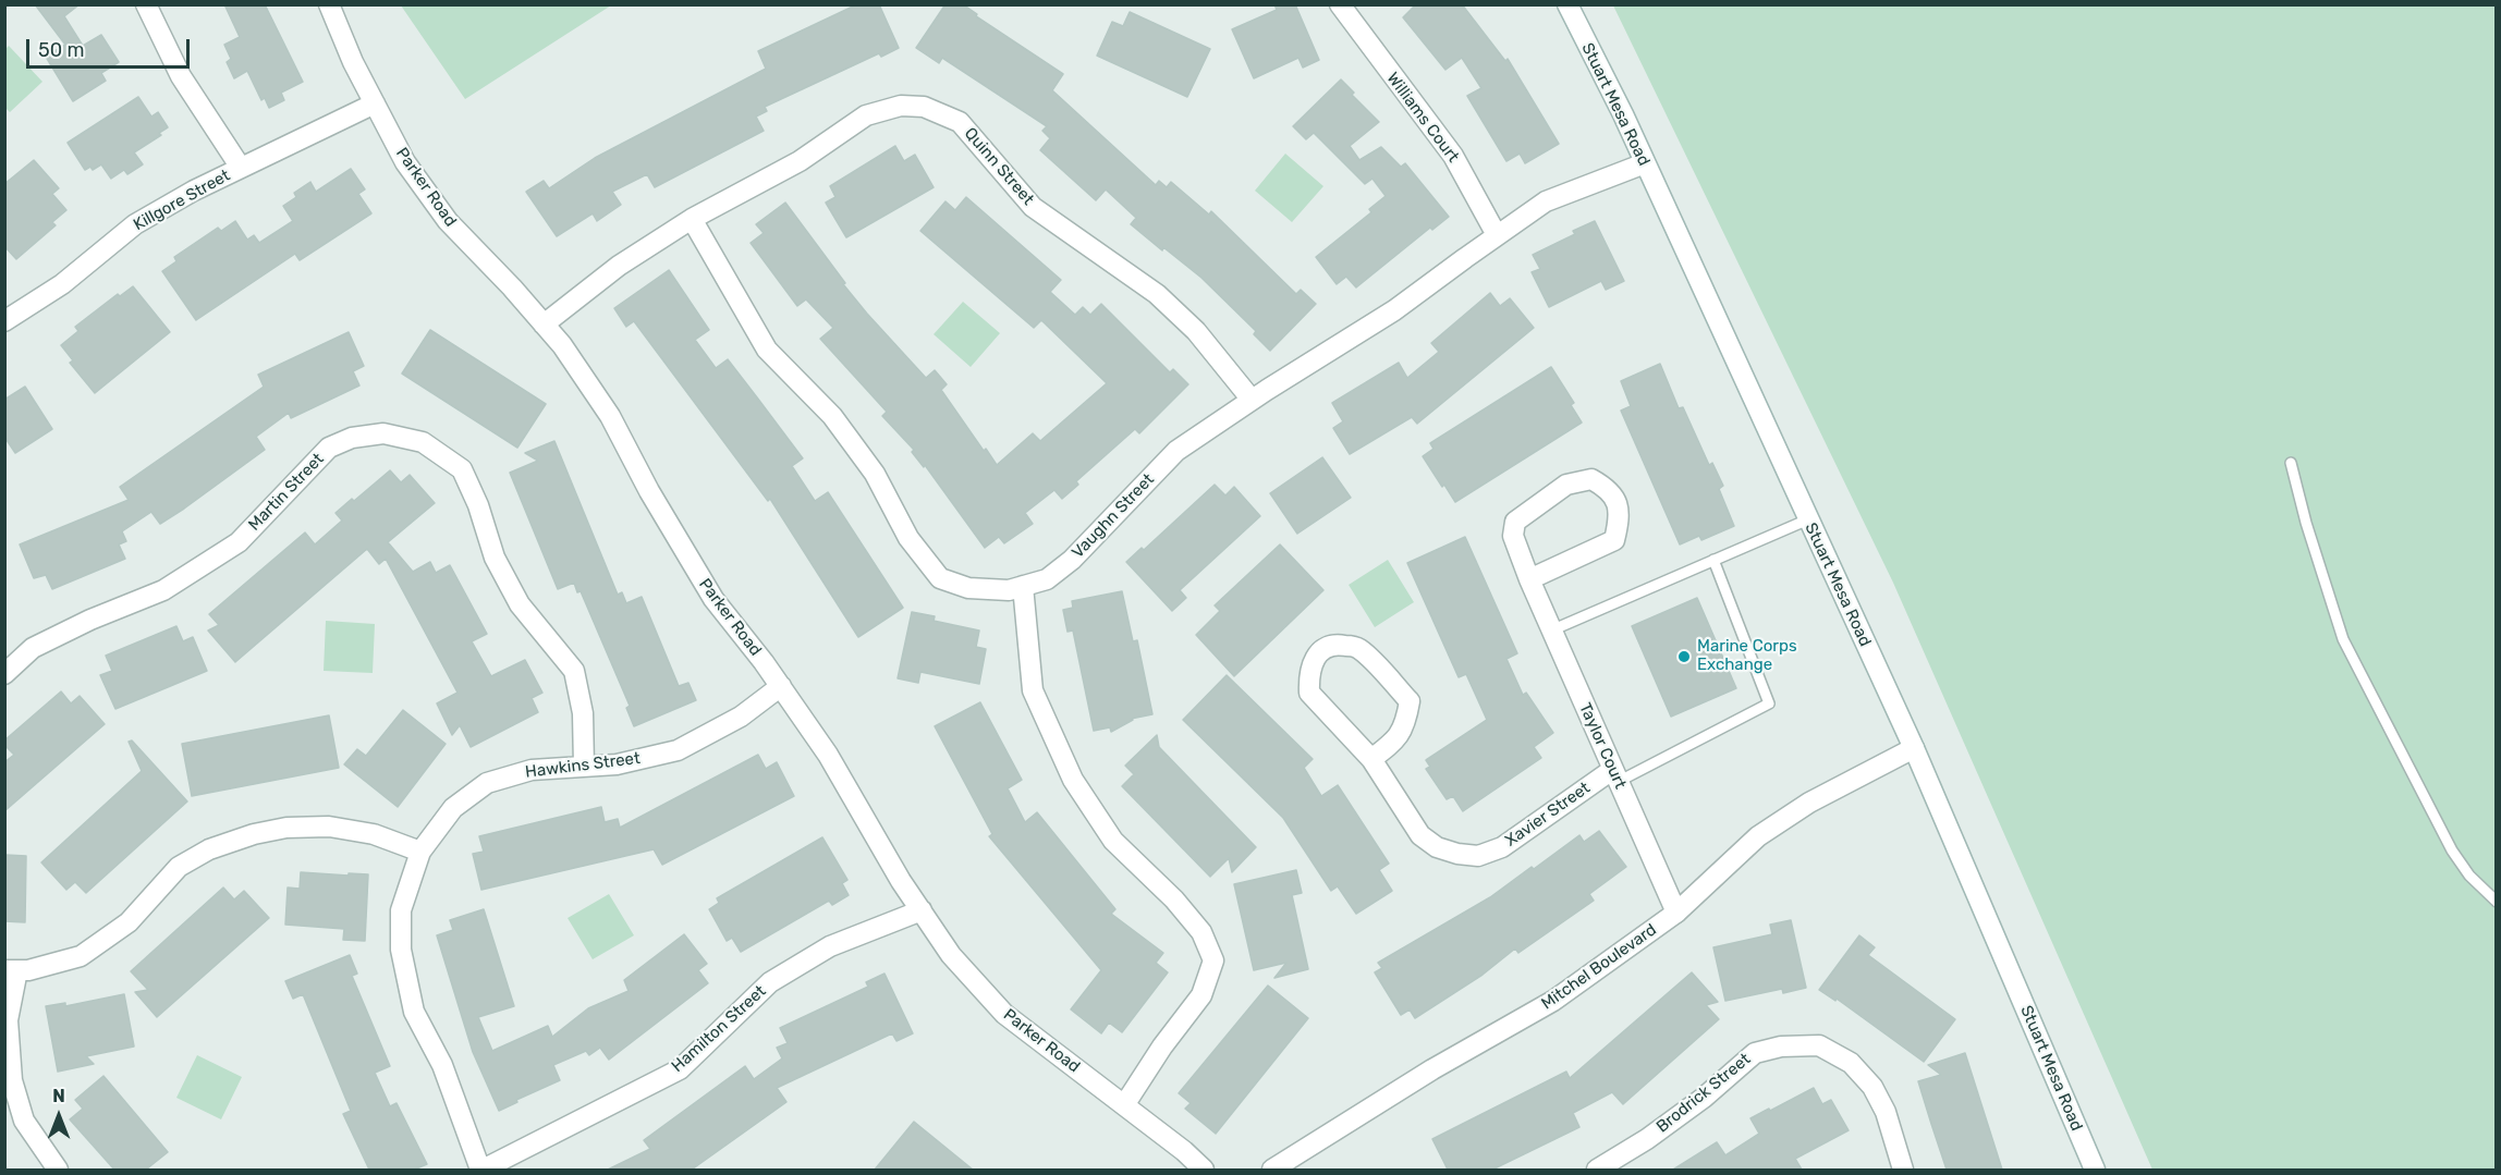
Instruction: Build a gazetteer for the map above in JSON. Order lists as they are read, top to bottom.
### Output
{
  "streets": {
    "street": [
      "Stuart Mesa Road",
      "Williams Court",
      "Quinn Street",
      "Parker Road",
      "Killgore Street",
      "Martin Street",
      "Vaughn Street",
      "Taylor Court",
      "Hawkins Street",
      "Xavier Street",
      "Mitchel Boulevard",
      "Hamilton Street",
      "Brodrick Street"
    ]
  },
  "crossings": [
    ["Stuart Mesa Road", "Vaughn Street"],
    ["Stuart Mesa Road", "Mitchel Boulevard"],
    ["Williams Court", "Vaughn Street"],
    ["Quinn Street", "Parker Road"],
    ["Quinn Street", "Vaughn Street"],
    ["Parker Road", "Killgore Street"],
    ["Parker Road", "Hawkins Street"],
    ["Parker Road", "Hamilton Street"],
    ["Martin Street", "Hawkins Street"],
    ["Taylor Court", "Xavier Street"],
    ["Taylor Court", "Mitchel Boulevard"],
    ["Hawkins Street", "Hamilton Street"]
  ],
  "places": ["Marine Corps Exchange"],
  "scale_bar": "50 m",
  "north": "top"
}
